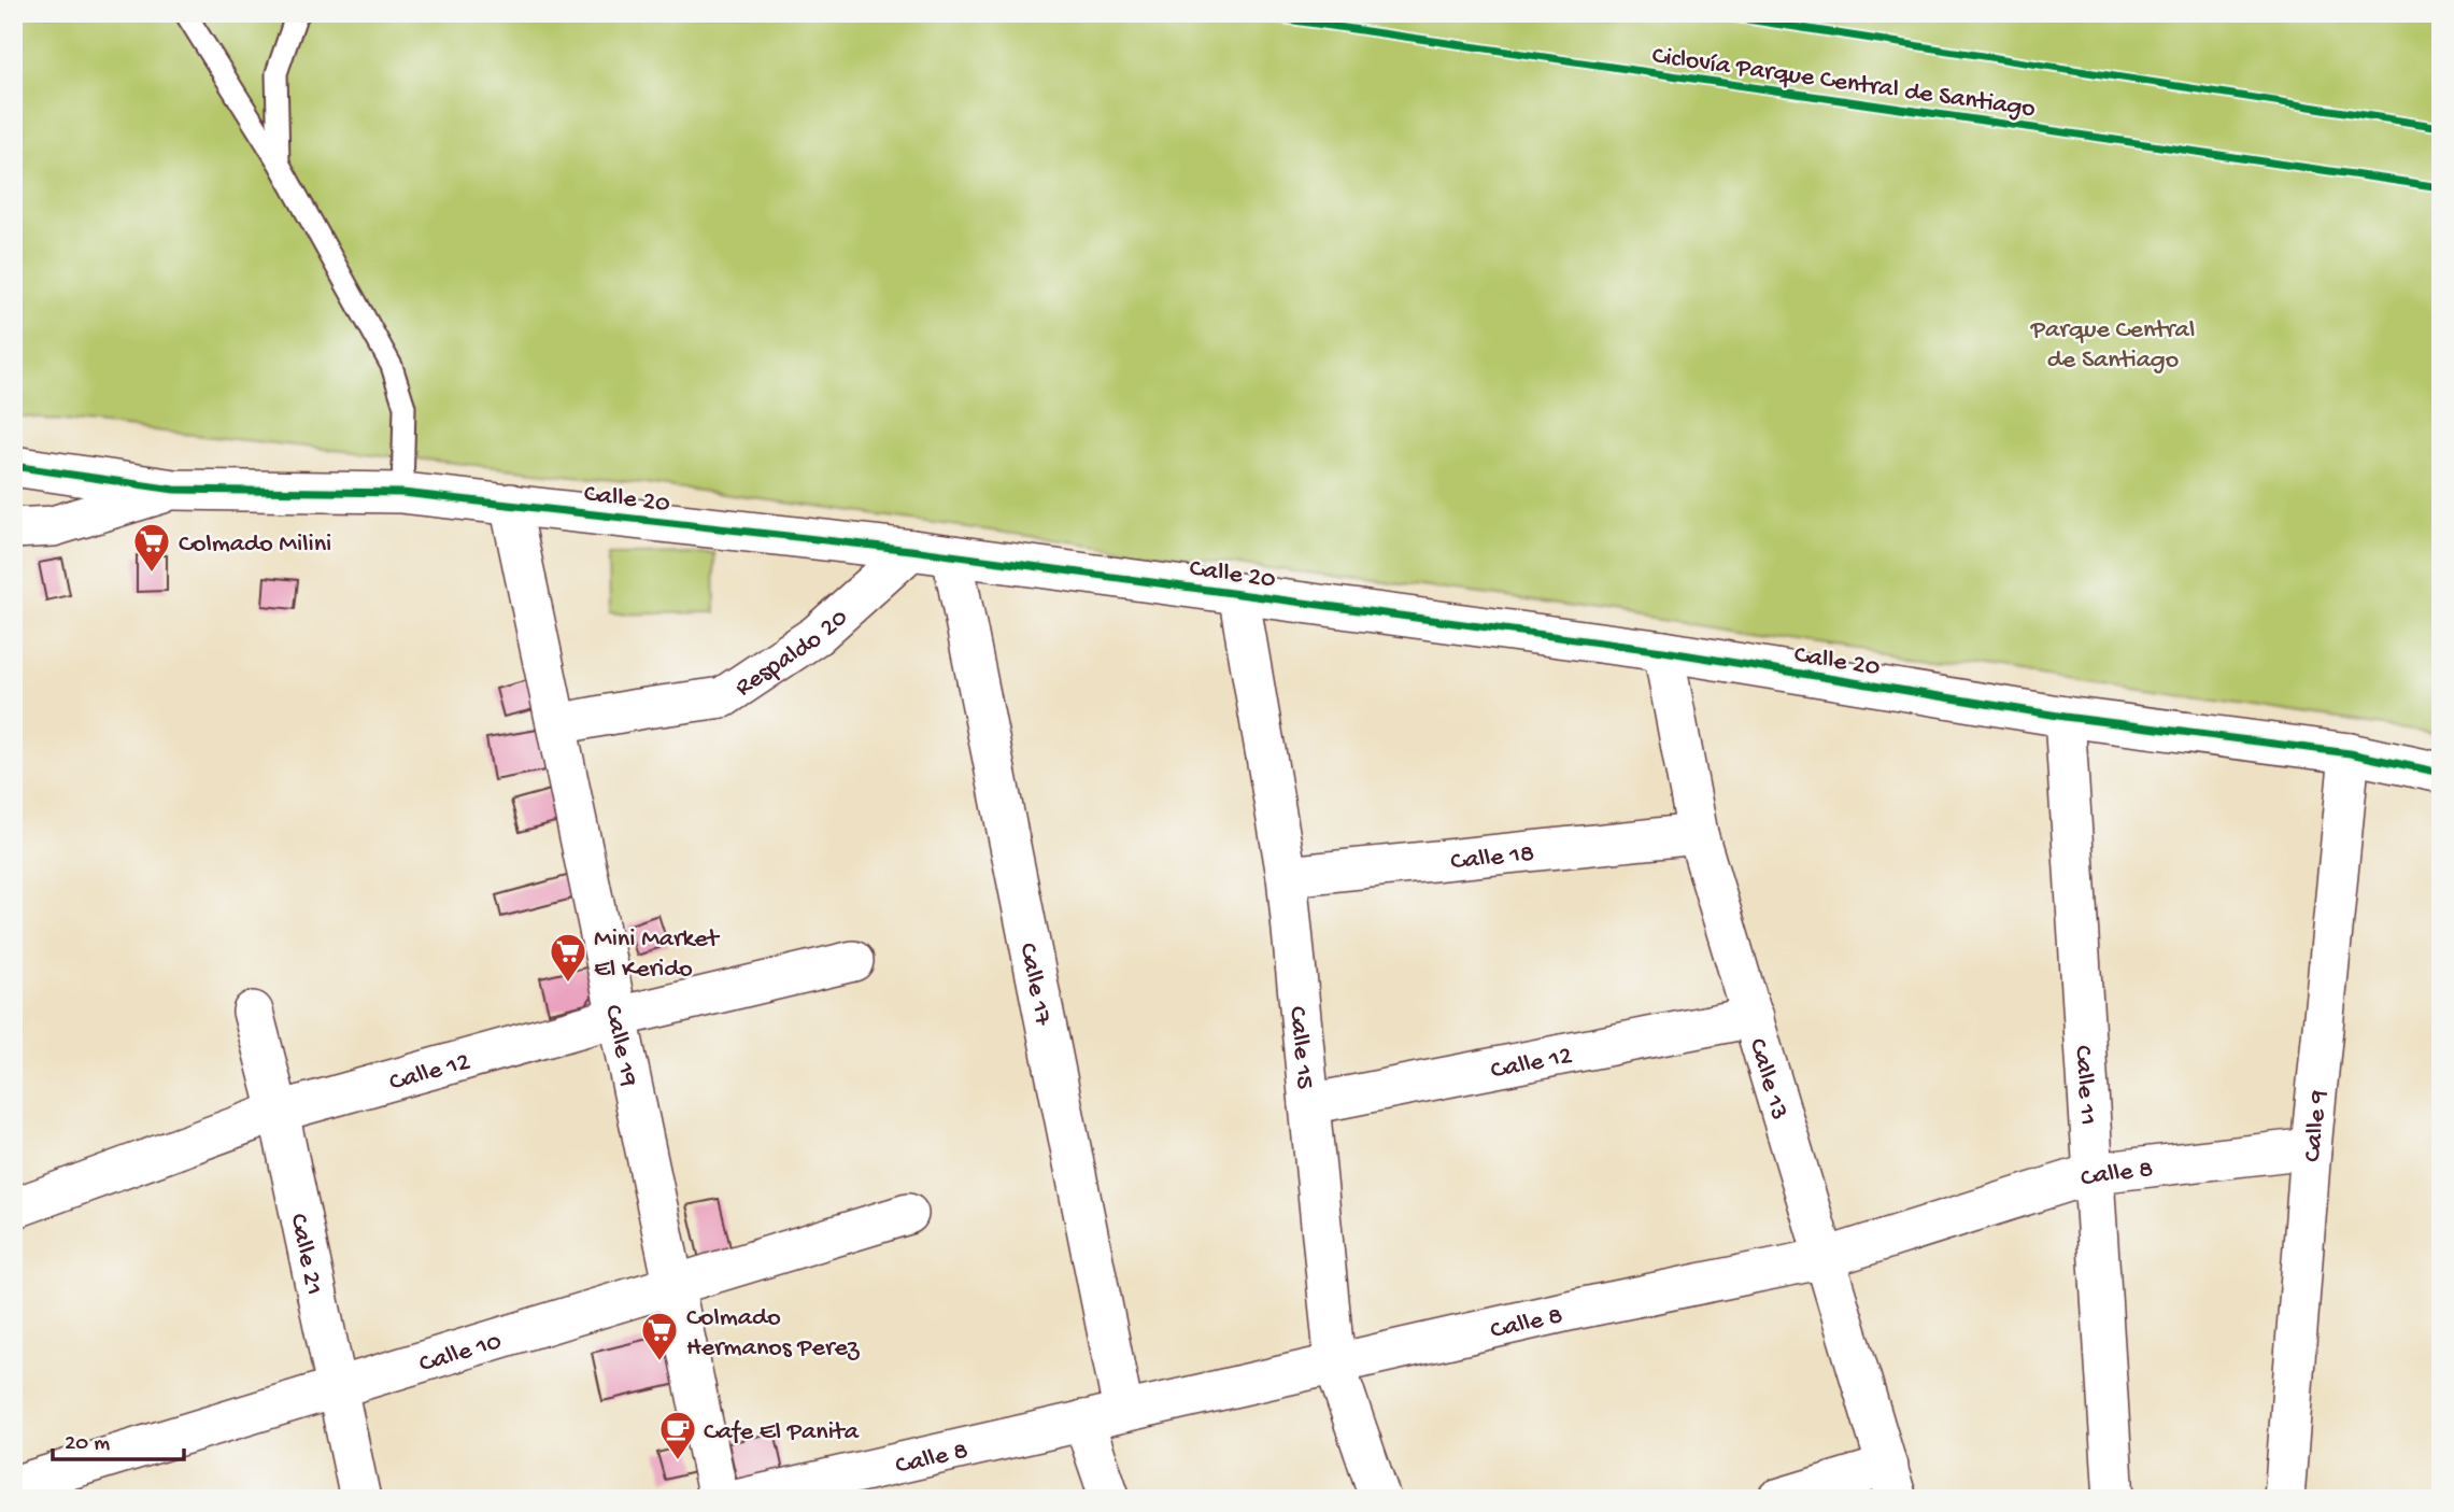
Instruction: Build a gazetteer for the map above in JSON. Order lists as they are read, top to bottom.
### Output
{
  "streets": {
    "street": [
      "Calle 20",
      "Respaldo 20",
      "Calle 18",
      "Calle 17",
      "Calle 19",
      "Calle 15",
      "Calle 12",
      "Calle 13",
      "Calle 11",
      "Calle 9",
      "Calle 8",
      "Calle 21",
      "Calle 10"
    ],
    "cycle path": ["Ciclovía Parque Central de Santiago"]
  },
  "crossings": [
    ["Calle 20", "Respaldo 20"],
    ["Calle 20", "Calle 17"],
    ["Calle 20", "Calle 19"],
    ["Calle 20", "Calle 15"],
    ["Calle 20", "Calle 13"],
    ["Calle 20", "Calle 11"],
    ["Calle 20", "Calle 9"],
    ["Respaldo 20", "Calle 19"],
    ["Calle 18", "Calle 15"],
    ["Calle 18", "Calle 13"],
    ["Calle 17", "Calle 8"],
    ["Calle 19", "Calle 12"],
    ["Calle 19", "Calle 10"],
    ["Calle 15", "Calle 12"],
    ["Calle 15", "Calle 8"],
    ["Calle 12", "Calle 13"],
    ["Calle 12", "Calle 21"],
    ["Calle 13", "Calle 8"],
    ["Calle 11", "Calle 8"],
    ["Calle 9", "Calle 8"],
    ["Calle 21", "Calle 10"]
  ],
  "parks": ["Parque Central de Santiago"],
  "places": {
    "supermarket": ["Colmado Milini", "Mini Market El Kerido", "Colmado Hermanos Perez"],
    "cafe": ["Cafe El Panita"]
  },
  "scale_bar": "20 m"
}
